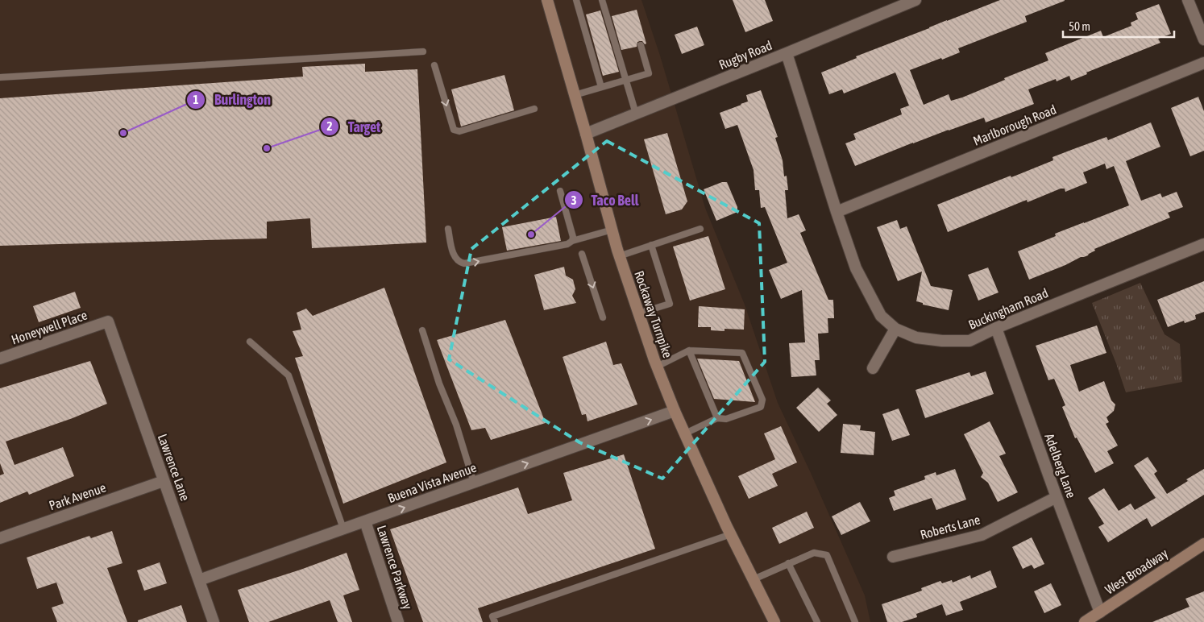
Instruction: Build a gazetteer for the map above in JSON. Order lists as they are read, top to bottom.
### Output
{
  "streets": {
    "main road": ["Rockaway Turnpike", "West Broadway"],
    "street": [
      "Rugby Road",
      "Marlborough Road",
      "Buckingham Road",
      "Honeywell Place",
      "Adelberg Lane",
      "Lawrence Lane",
      "Buena Vista Avenue",
      "Park Avenue",
      "Roberts Lane",
      "Lawrence Parkway"
    ]
  },
  "crossings": [
    ["Rugby Road", "Buckingham Road"],
    ["Rugby Road", "Rockaway Turnpike"],
    ["Marlborough Road", "Buckingham Road"],
    ["Buckingham Road", "Adelberg Lane"],
    ["Rockaway Turnpike", "Buena Vista Avenue"],
    ["Honeywell Place", "Lawrence Lane"],
    ["Adelberg Lane", "Roberts Lane"],
    ["Adelberg Lane", "West Broadway"],
    ["Lawrence Lane", "Buena Vista Avenue"],
    ["Lawrence Lane", "Park Avenue"],
    ["Buena Vista Avenue", "Lawrence Parkway"]
  ],
  "one_way": ["Buena Vista Avenue"],
  "places": ["Burlington", "Target", "Taco Bell"],
  "scale_bar": "50 m"
}
